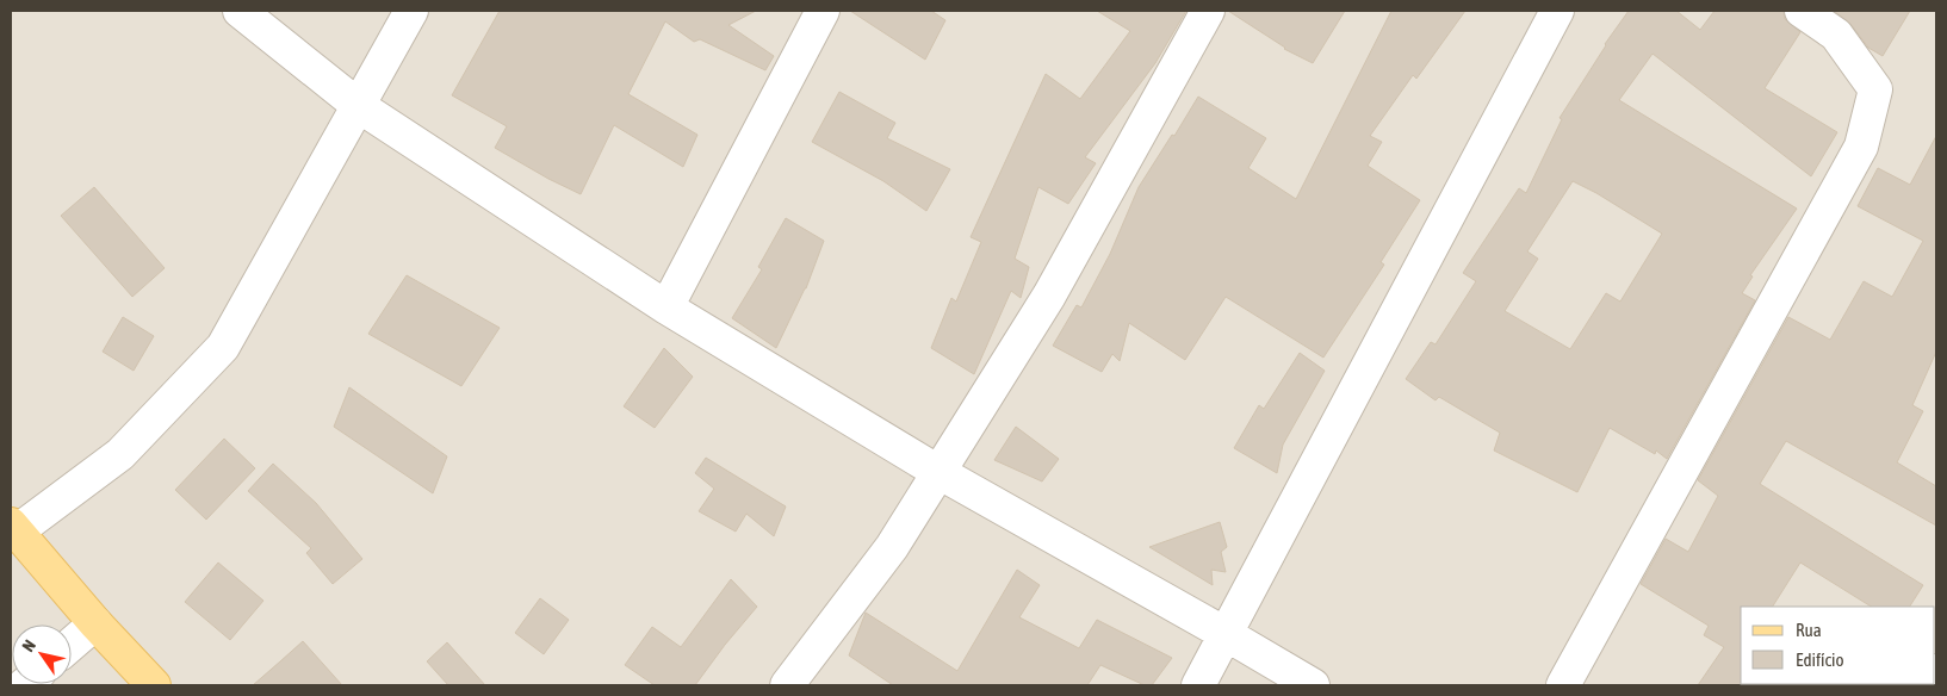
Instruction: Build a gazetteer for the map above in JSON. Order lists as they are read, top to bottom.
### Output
{
  "legend": ["Rua", "Edifício"],
  "north": "top left"
}
